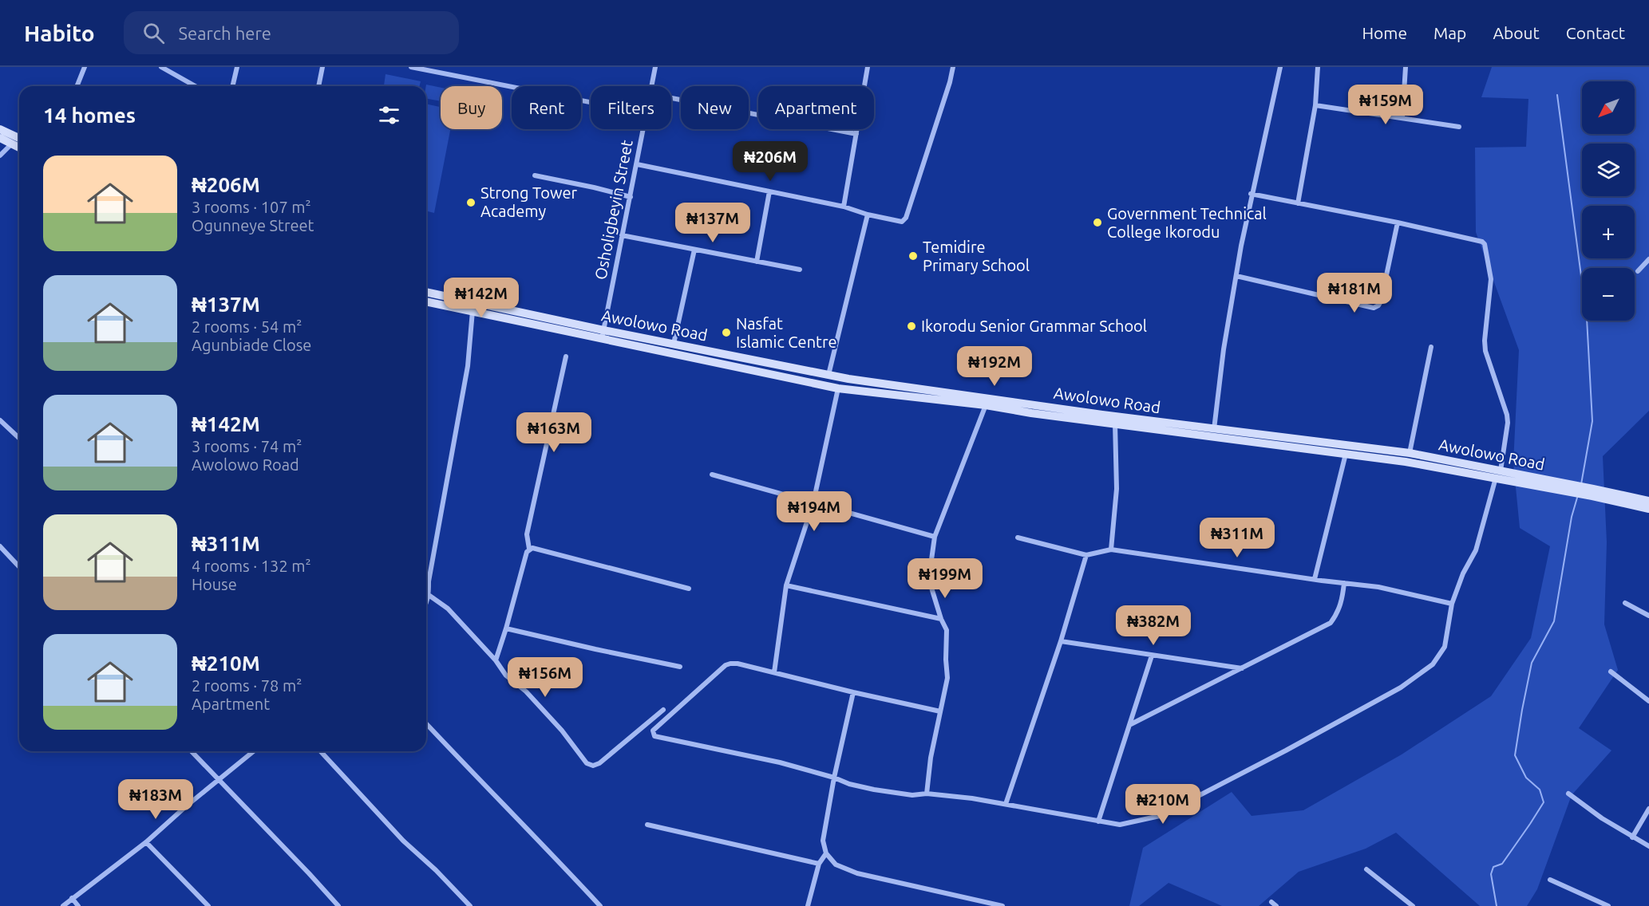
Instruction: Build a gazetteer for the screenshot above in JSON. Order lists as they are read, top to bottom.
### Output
{
  "streets": {
    "main road": ["Awolowo Road"],
    "street": ["Osholigbeyin Street"]
  },
  "crossings": [
    ["Osholigbeyin Street", "Awolowo Road"]
  ],
  "places": [
    "Strong Tower Academy",
    "Government Technical College Ikorodu",
    "Temidire Primary School",
    "Ikorodu Senior Grammar School",
    "Nasfat Islamic Centre"
  ],
  "north": "bottom left",
  "page": {
    "header": "Habito",
    "search": "Search here",
    "nav": [
      "Home",
      "Map",
      "About",
      "Contact"
    ],
    "map_buttons": ["+", "−"],
    "price": [
      "₦159M",
      "₦206M",
      "₦137M",
      "₦181M",
      "₦142M",
      "₦192M",
      "₦163M",
      "₦194M",
      "₦311M",
      "₦199M",
      "₦382M",
      "₦156M",
      "₦183M",
      "₦210M"
    ],
    "chip": [
      "Buy",
      "Rent",
      "Filters",
      "New",
      "Apartment"
    ],
    "heading": "14 homes",
    "list": [
      {
        "name": "₦206M",
        "note": "3 rooms · 107 m² · Ogunneye Street"
      },
      {
        "name": "₦137M",
        "note": "2 rooms · 54 m² · Agunbiade Close"
      },
      {
        "name": "₦142M",
        "note": "3 rooms · 74 m² · Awolowo Road"
      },
      {
        "name": "₦311M",
        "note": "4 rooms · 132 m² · House"
      },
      {
        "name": "₦210M",
        "note": "2 rooms · 78 m² · Apartment"
      }
    ]
  }
}
